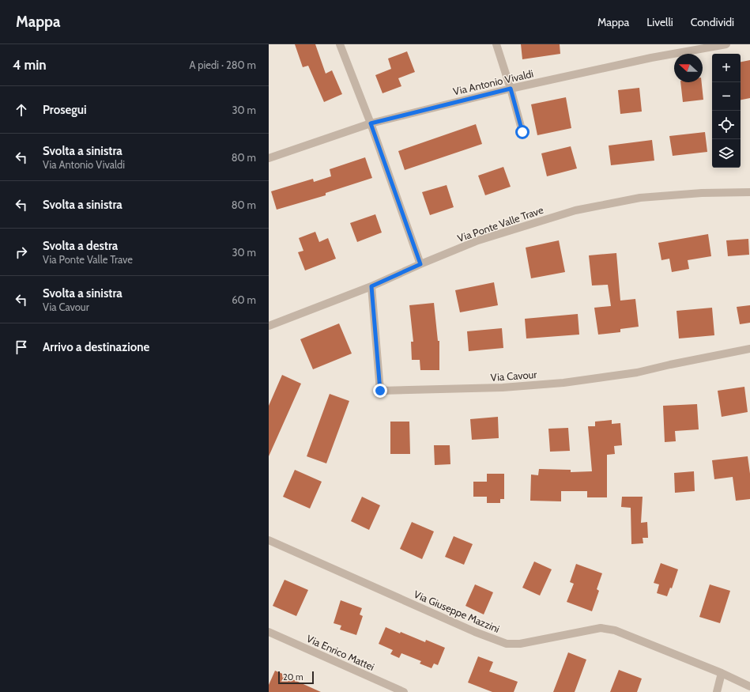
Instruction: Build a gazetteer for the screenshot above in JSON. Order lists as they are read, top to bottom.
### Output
{
  "streets": {
    "street": [
      "Via Antonio Vivaldi",
      "Via Ponte Valle Trave",
      "Via Cavour",
      "Via Giuseppe Mazzini",
      "Via Enrico Mattei"
    ]
  },
  "crossings": [
    ["Via Ponte Valle Trave", "Via Cavour"]
  ],
  "scale_bar": "20 m",
  "north": "left",
  "page": {
    "header": "Mappa",
    "nav": ["Mappa", "Livelli", "Condividi"],
    "heading": ["4 min", "A piedi · 280 m"],
    "map_buttons": ["+", "−"],
    "list": [
      ["Prosegui", "30 m"],
      ["Svolta a sinistra", "Via Antonio Vivaldi", "80 m"],
      ["Svolta a sinistra", "80 m"],
      ["Svolta a destra", "Via Ponte Valle Trave", "30 m"],
      ["Svolta a sinistra", "Via Cavour", "60 m"],
      "Arrivo a destinazione"
    ],
    "scale": "20 m"
  }
}
